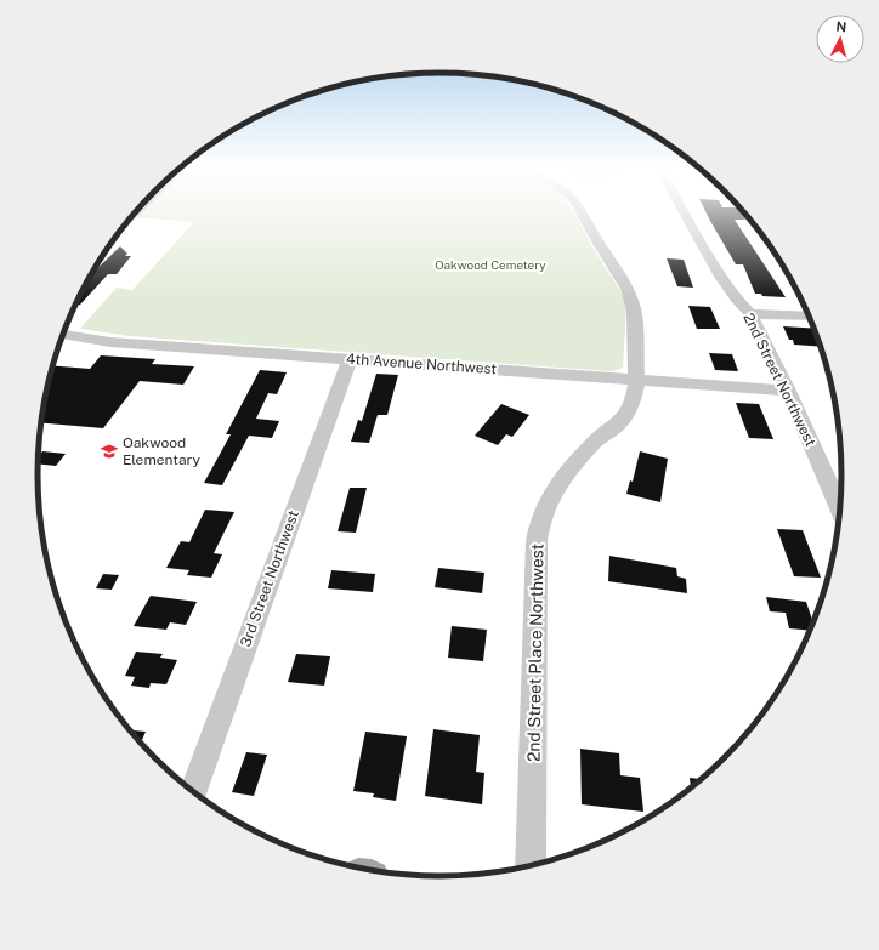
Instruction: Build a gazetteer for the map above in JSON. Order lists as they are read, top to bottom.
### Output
{
  "streets": {
    "street": [
      "4th Avenue Northwest",
      "2nd Street Northwest",
      "3rd Street Northwest",
      "2nd Street Place Northwest"
    ]
  },
  "crossings": [
    ["4th Avenue Northwest", "2nd Street Northwest"],
    ["4th Avenue Northwest", "3rd Street Northwest"],
    ["4th Avenue Northwest", "2nd Street Place Northwest"]
  ],
  "parks": ["Oakwood Cemetery"],
  "places": {
    "school or university": ["Oakwood Elementary"]
  },
  "north": "top"
}
